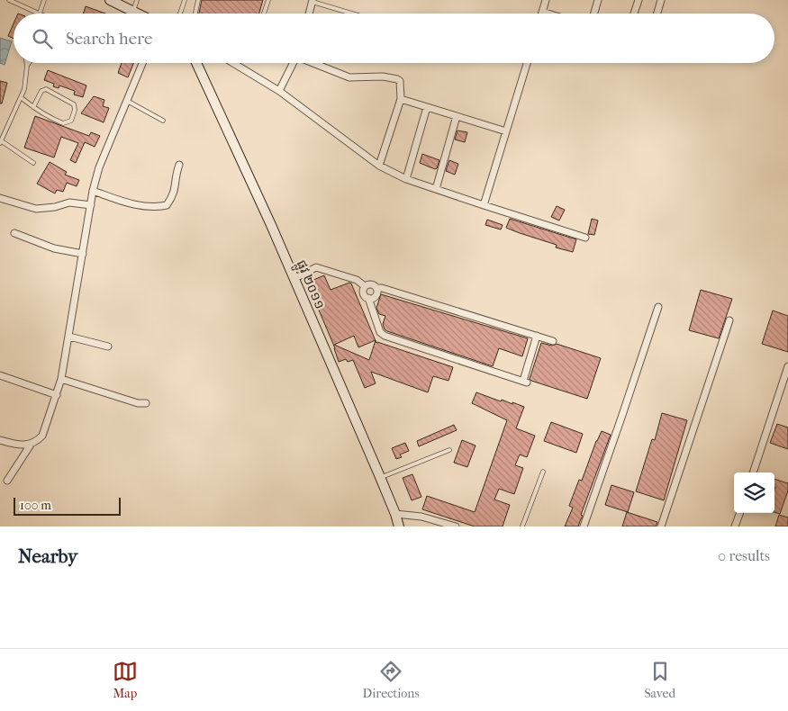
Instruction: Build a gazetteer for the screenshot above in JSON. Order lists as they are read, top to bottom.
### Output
{
  "streets": {
    "main road": ["ផ្លូវ ២០១១"]
  },
  "scale_bar": "100 m",
  "page": {
    "search": "Search here",
    "scale": "100 m",
    "heading": ["Nearby", "0 results"],
    "nav": ["Map", "Directions", "Saved"]
  }
}
